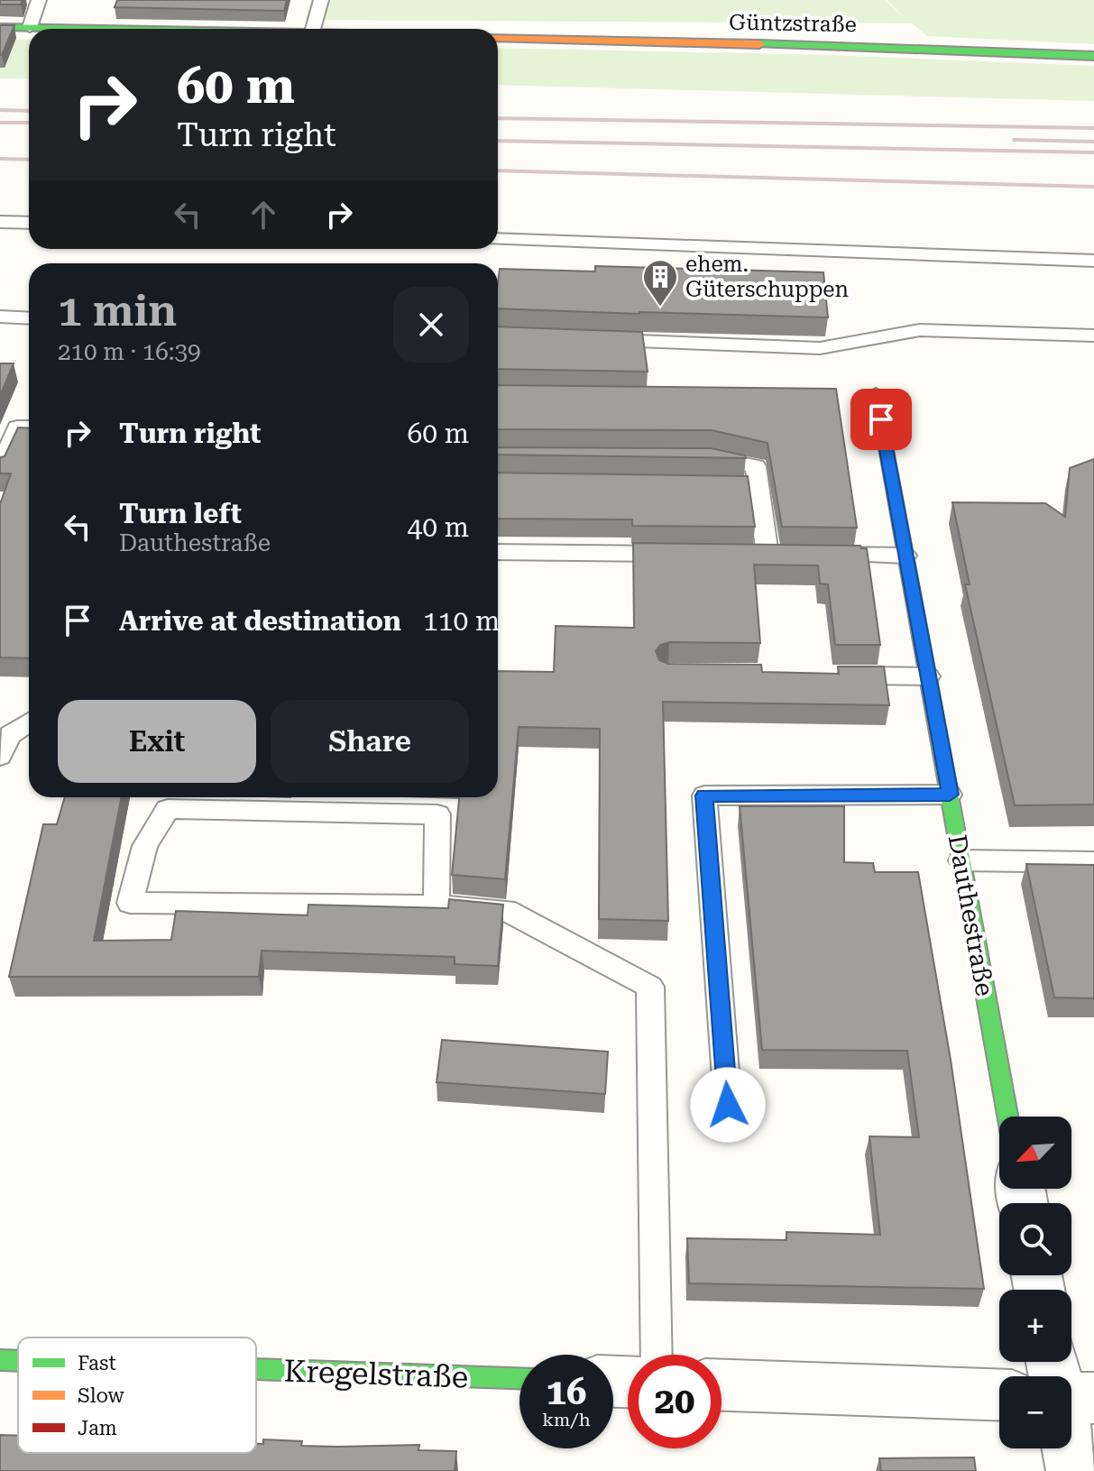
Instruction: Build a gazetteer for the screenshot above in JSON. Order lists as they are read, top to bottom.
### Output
{
  "streets": {
    "street": ["Güntzstraße", "Dauthestraße", "Kregelstraße"]
  },
  "places": {
    "building": ["ehem. Güterschuppen"]
  },
  "legend": ["Fast", "Slow", "Jam"],
  "north": "bottom left",
  "page": {
    "turn": ["60 m", "Turn right"],
    "heading": ["1 min", "210 m · 16:39"],
    "list": [
      {
        "name": "Turn right",
        "value": "60 m"
      },
      {
        "name": "Turn left",
        "note": "Dauthestraße",
        "value": "40 m"
      },
      {
        "name": "Arrive at destination",
        "value": "110 m"
      }
    ],
    "buttons": ["Exit", "Share"],
    "map_buttons": ["+", "−"],
    "speed": "16 km/h",
    "limit": "20"
  }
}
